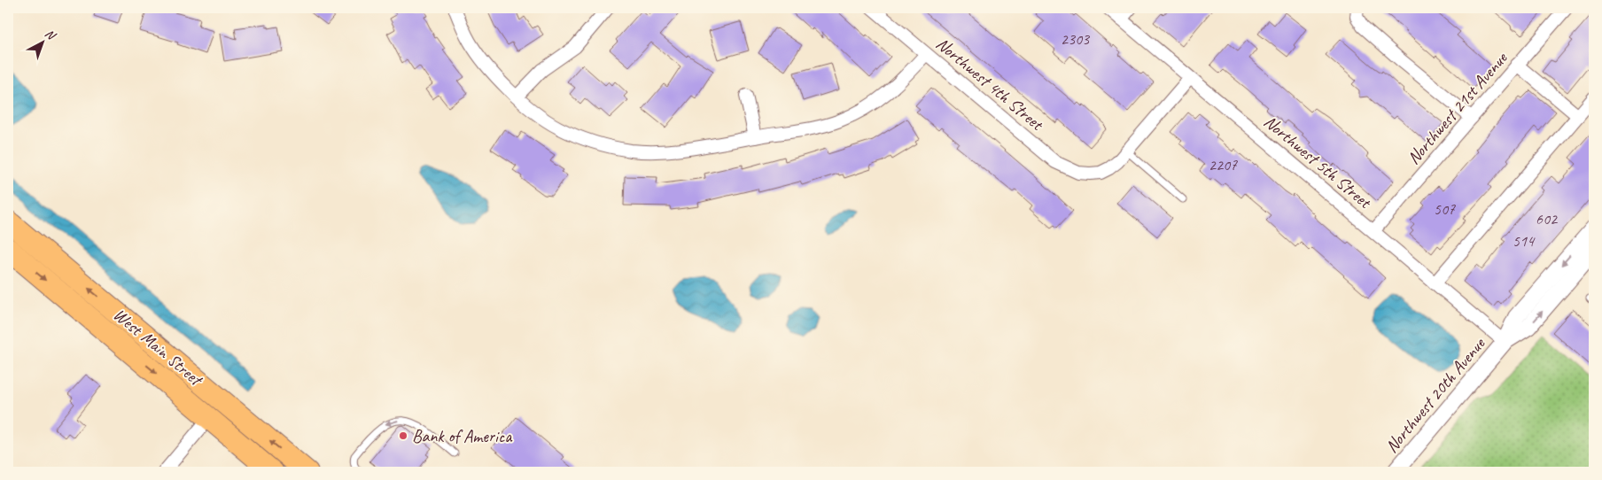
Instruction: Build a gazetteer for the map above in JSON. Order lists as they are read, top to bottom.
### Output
{
  "streets": {
    "highway": ["West Main Street"],
    "street": [
      "Northwest 4th Street",
      "Northwest 21st Avenue",
      "Northwest 5th Street",
      "Northwest 20th Avenue"
    ]
  },
  "crossings": [
    ["Northwest 21st Avenue", "Northwest 5th Street"],
    ["Northwest 5th Street", "Northwest 20th Avenue"]
  ],
  "places": ["Bank of America"],
  "house_numbers": [
    "2303",
    "2207",
    "507",
    "602",
    "514"
  ],
  "north": "top right"
}
